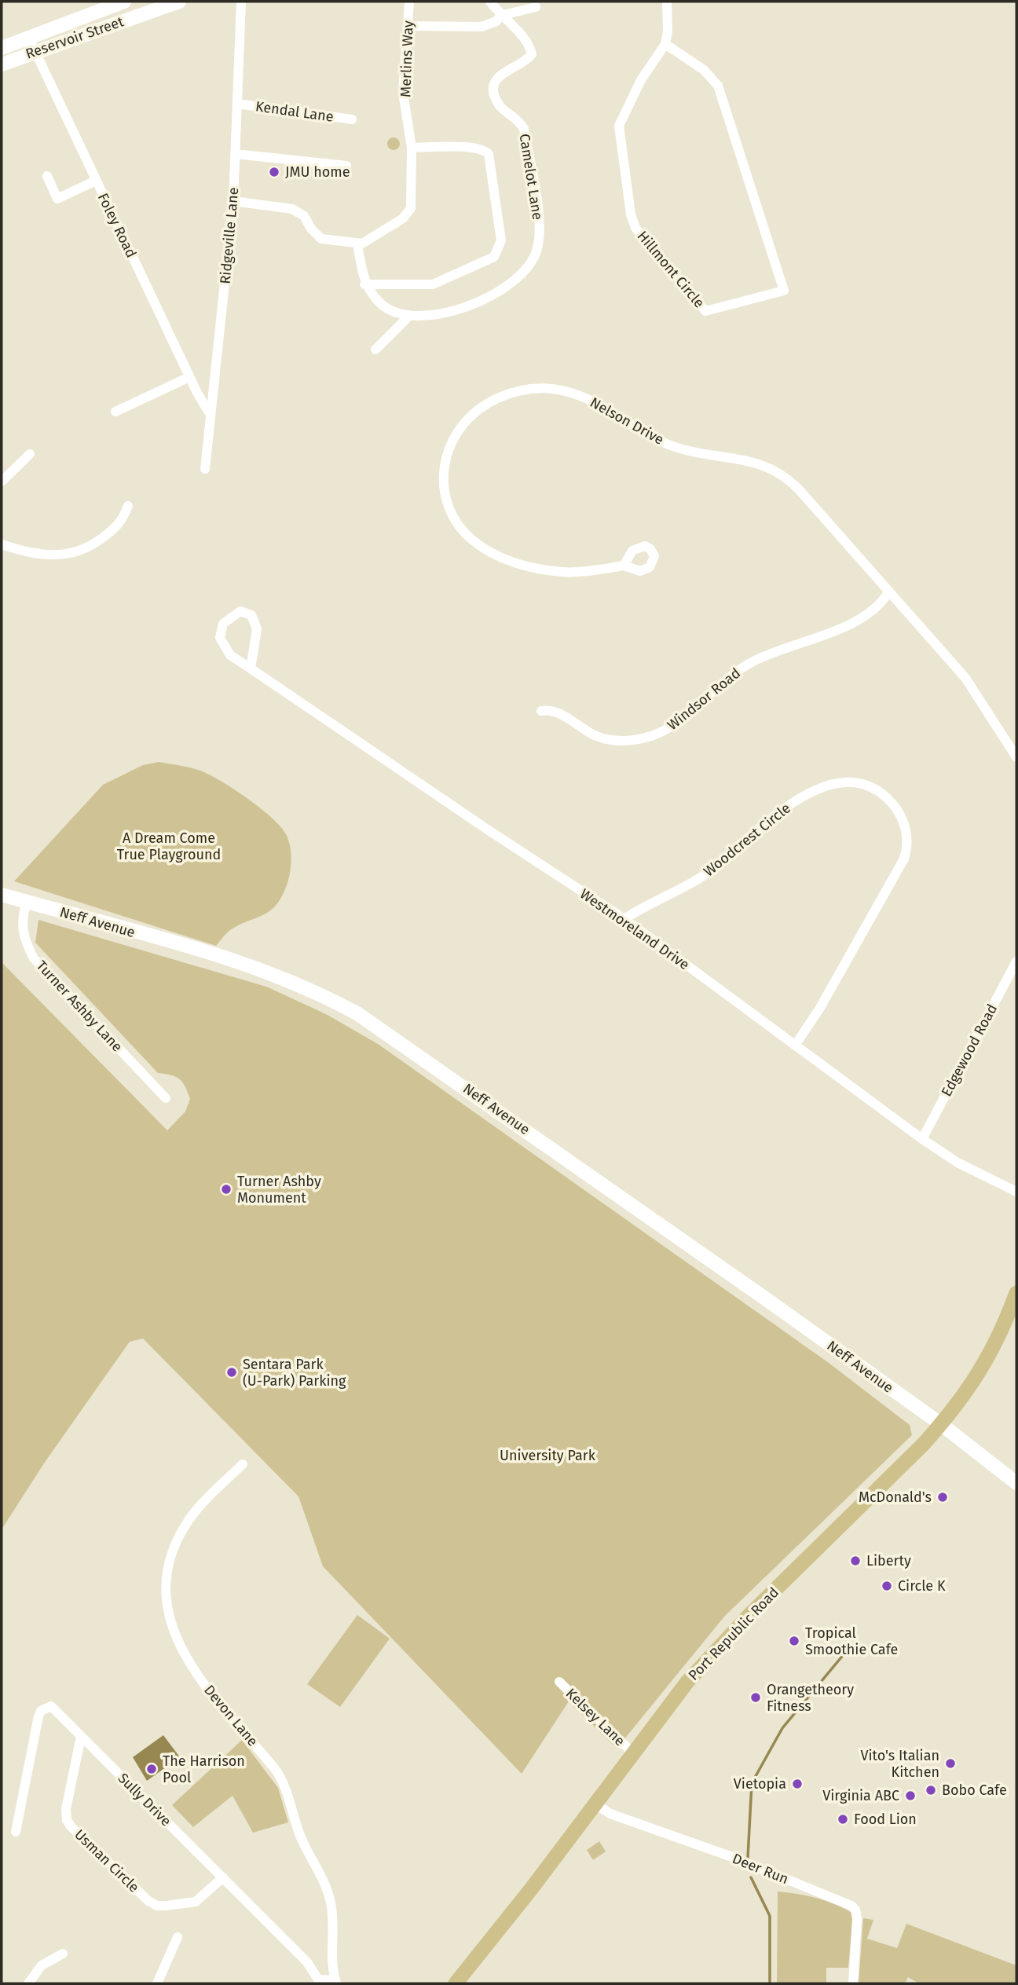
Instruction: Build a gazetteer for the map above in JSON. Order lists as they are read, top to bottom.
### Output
{
  "streets": {
    "main road": ["Reservoir Street", "Neff Avenue", "Port Republic Road"],
    "street": [
      "Merlins Way",
      "Kendal Lane",
      "Camelot Lane",
      "Foley Road",
      "Ridgeville Lane",
      "Hillmont Circle",
      "Nelson Drive",
      "Windsor Road",
      "Woodcrest Circle",
      "Westmoreland Drive",
      "Turner Ashby Lane",
      "Edgewood Road",
      "Devon Lane",
      "Kelsey Lane",
      "Sully Drive",
      "Usman Circle",
      "Deer Run"
    ]
  },
  "crossings": [
    ["Reservoir Street", "Foley Road"],
    ["Kendal Lane", "Ridgeville Lane"],
    ["Foley Road", "Ridgeville Lane"],
    ["Nelson Drive", "Windsor Road"],
    ["Woodcrest Circle", "Westmoreland Drive"],
    ["Neff Avenue", "Turner Ashby Lane"],
    ["Neff Avenue", "Port Republic Road"],
    ["Westmoreland Drive", "Edgewood Road"],
    ["Port Republic Road", "Kelsey Lane"],
    ["Port Republic Road", "Deer Run"],
    ["Devon Lane", "Sully Drive"],
    ["Sully Drive", "Usman Circle"]
  ],
  "parks": ["A Dream Come True Playground", "University Park"],
  "places": [
    "JMU home",
    "Turner Ashby Monument",
    "Sentara Park (U-Park) Parking",
    "McDonald's",
    "Liberty",
    "Circle K",
    "Tropical Smoothie Cafe",
    "Orangetheory Fitness",
    "Vito's Italian Kitchen",
    "The Harrison Pool",
    "Vietopia",
    "Bobo Cafe",
    "Virginia ABC",
    "Food Lion"
  ]
}
